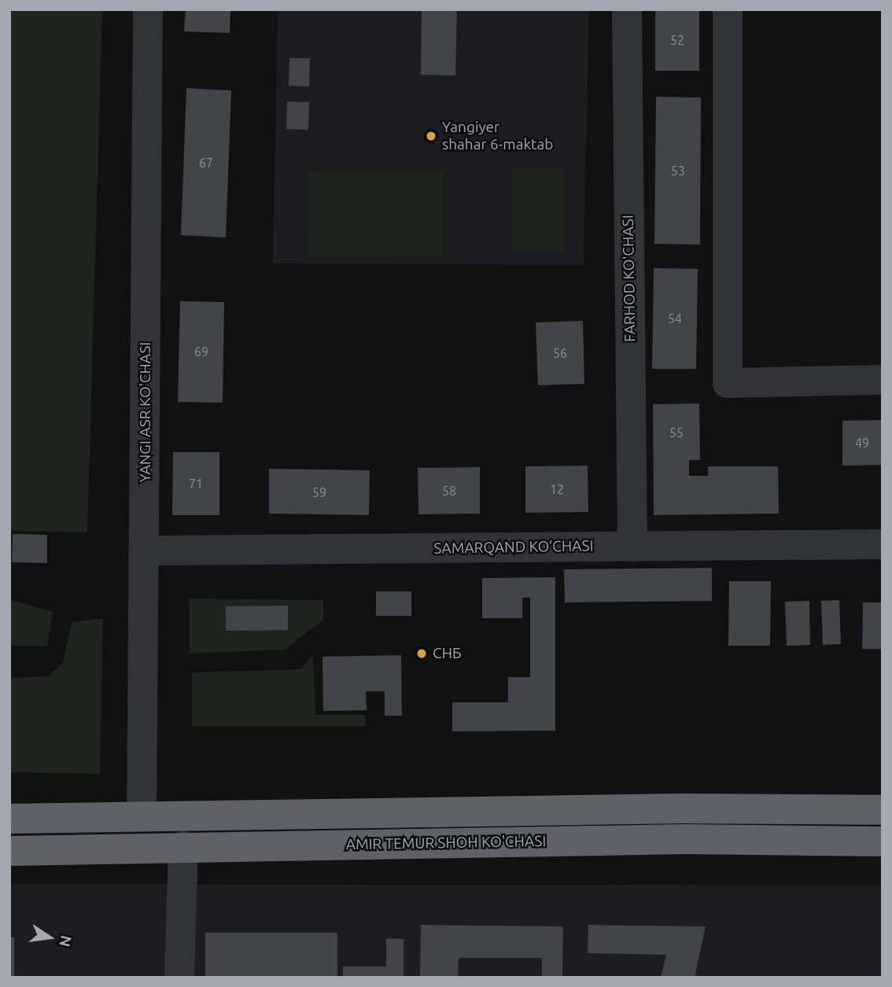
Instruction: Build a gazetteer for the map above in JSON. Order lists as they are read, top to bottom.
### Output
{
  "streets": {
    "highway": ["AMIR TEMUR SHOH KO'CHASI"],
    "street": ["FARHOD KO'CHASI", "YANGI ASR KO'CHASI", "SAMARQAND KO‘CHASI"]
  },
  "crossings": [
    ["FARHOD KO'CHASI", "SAMARQAND KO‘CHASI"],
    ["YANGI ASR KO'CHASI", "SAMARQAND KO‘CHASI"],
    ["YANGI ASR KO'CHASI", "AMIR TEMUR SHOH KO'CHASI"]
  ],
  "places": ["Yangiyer shahar 6-maktab", "СНБ"],
  "house_numbers": [
    "52",
    "67",
    "53",
    "54",
    "69",
    "56",
    "55",
    "49",
    "71",
    "12",
    "58",
    "59"
  ],
  "north": "right"
}
